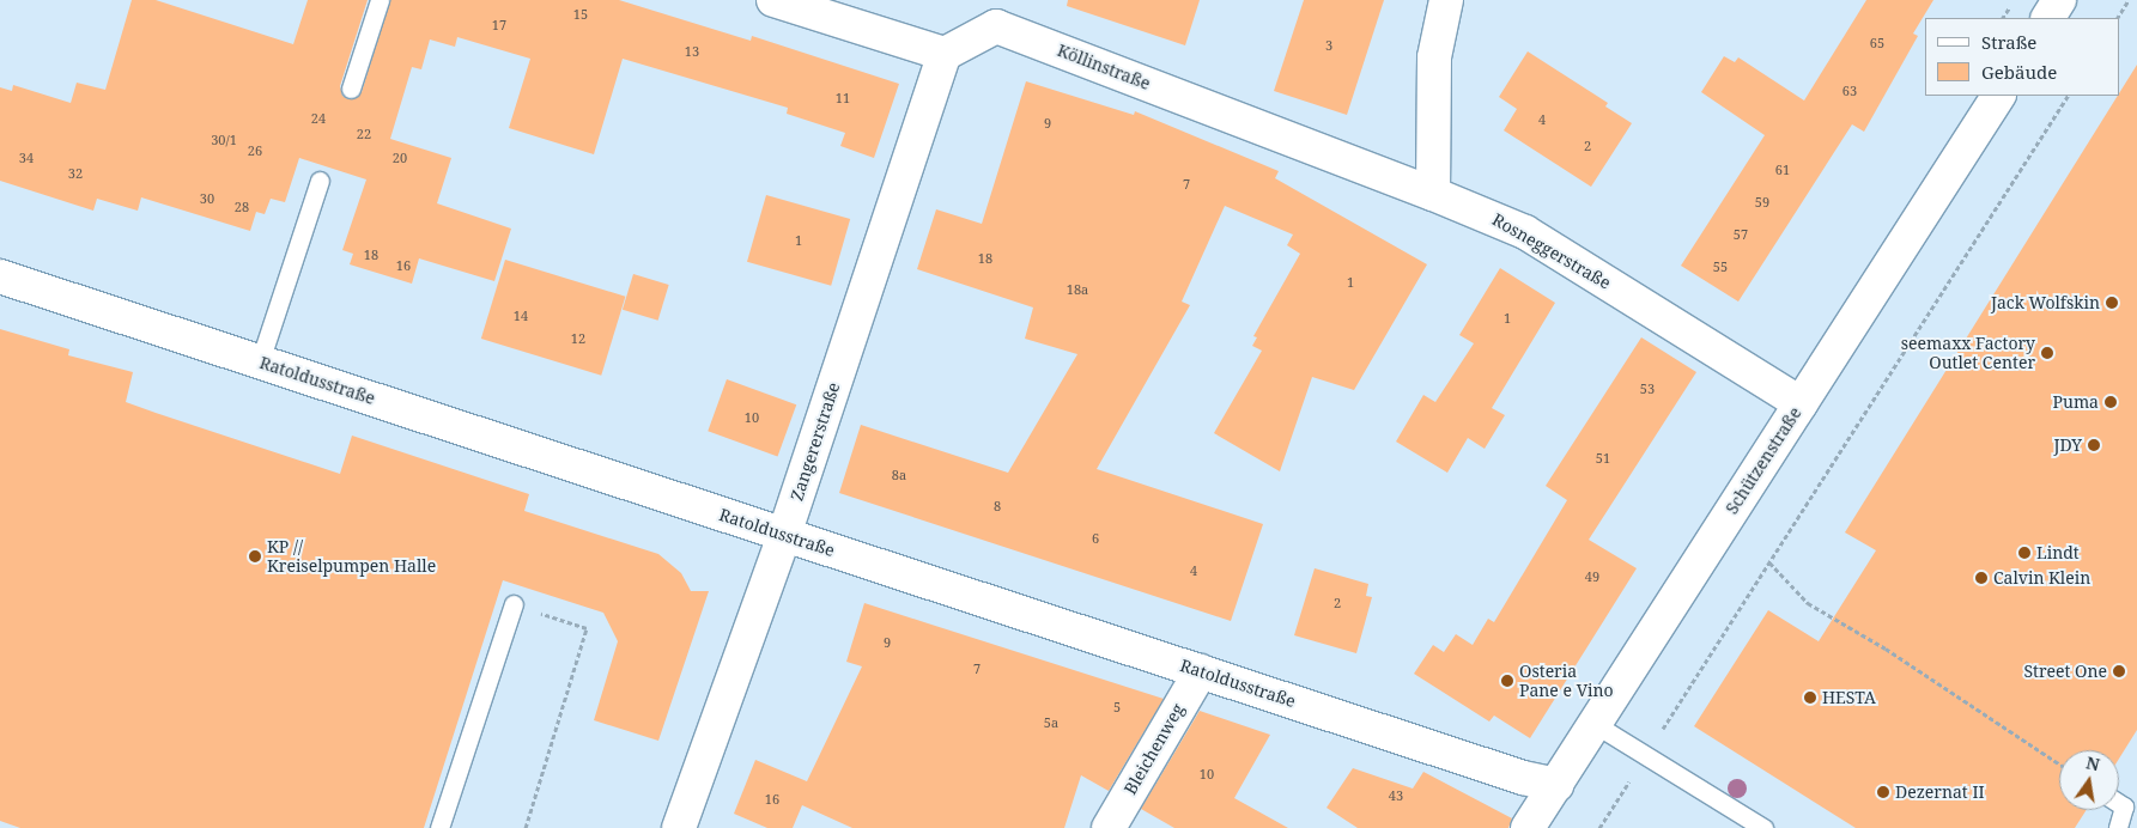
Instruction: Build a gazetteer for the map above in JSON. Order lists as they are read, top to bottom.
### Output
{
  "streets": {
    "street": [
      "Köllinstraße",
      "Rosneggerstraße",
      "Ratoldusstraße",
      "Zangererstraße",
      "Schützenstraße",
      "Bleichenweg"
    ]
  },
  "crossings": [
    ["Köllinstraße", "Rosneggerstraße"],
    ["Köllinstraße", "Zangererstraße"],
    ["Rosneggerstraße", "Schützenstraße"],
    ["Ratoldusstraße", "Zangererstraße"],
    ["Ratoldusstraße", "Schützenstraße"],
    ["Ratoldusstraße", "Bleichenweg"]
  ],
  "places": [
    "Jack Wolfskin",
    "seemaxx Factory Outlet Center",
    "Puma",
    "JDY",
    "Lindt",
    "KP // Kreiselpumpen Halle",
    "Calvin Klein",
    "Street One",
    "Osteria Pane e Vino",
    "HESTA",
    "Dezernat II"
  ],
  "house_numbers": [
    "15",
    "17",
    "65",
    "3",
    "13",
    "63",
    "11",
    "24",
    "4",
    "9",
    "22",
    "30/1",
    "2",
    "26",
    "34",
    "20",
    "61",
    "32",
    "7",
    "30",
    "59",
    "28",
    "57",
    "1",
    "18",
    "18",
    "16",
    "55",
    "1",
    "18a",
    "14",
    "1",
    "12",
    "53",
    "10",
    "51",
    "8a",
    "8",
    "6",
    "4",
    "49",
    "2",
    "9",
    "7",
    "5",
    "5a",
    "10",
    "43",
    "16"
  ],
  "legend": ["Straße", "Gebäude"],
  "north": "top"
}
